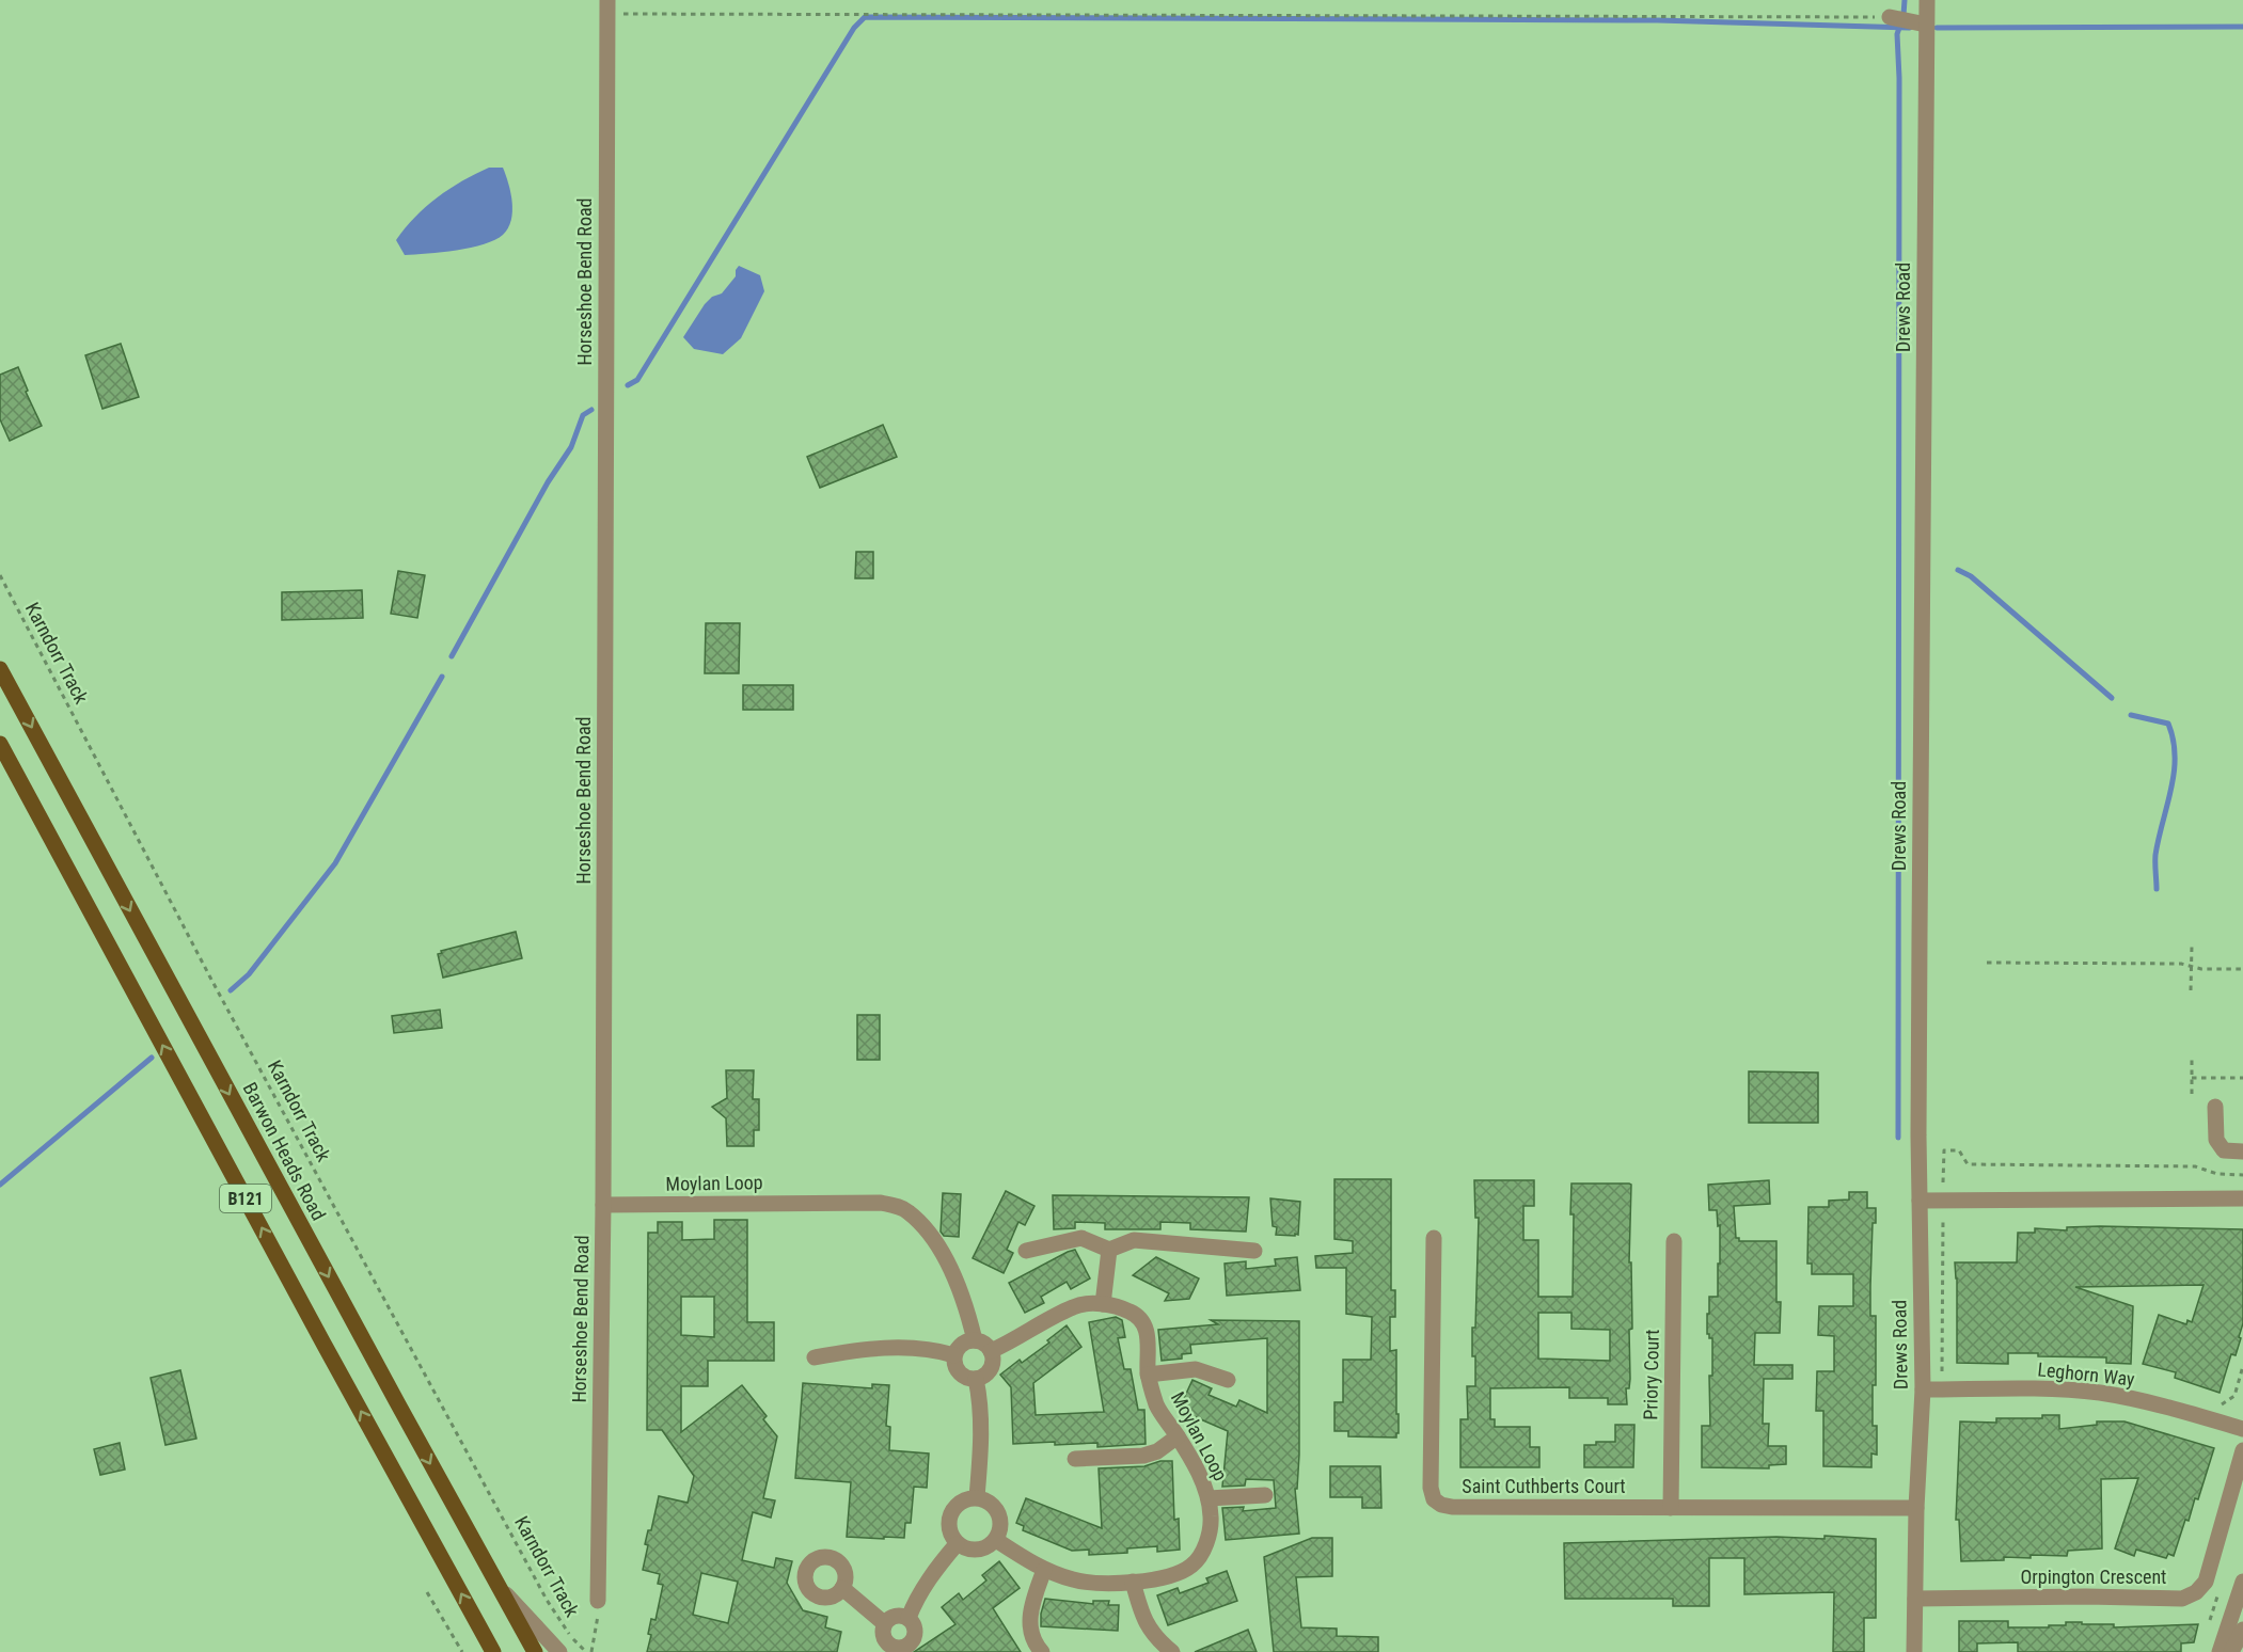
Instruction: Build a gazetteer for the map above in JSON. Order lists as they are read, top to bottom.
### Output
{
  "streets": {
    "main road": ["Barwon Heads Road", "B121"],
    "street": [
      "Horseshoe Bend Road",
      "Drews Road",
      "Moylan Loop",
      "Priory Court",
      "Leghorn Way",
      "Saint Cuthberts Court",
      "Orpington Crescent"
    ],
    "path": ["Karndorr Track"]
  },
  "crossings": [
    ["Horseshoe Bend Road", "Moylan Loop"],
    ["Drews Road", "Leghorn Way"],
    ["Drews Road", "Saint Cuthberts Court"],
    ["Drews Road", "Orpington Crescent"],
    ["Priory Court", "Saint Cuthberts Court"]
  ]
}
